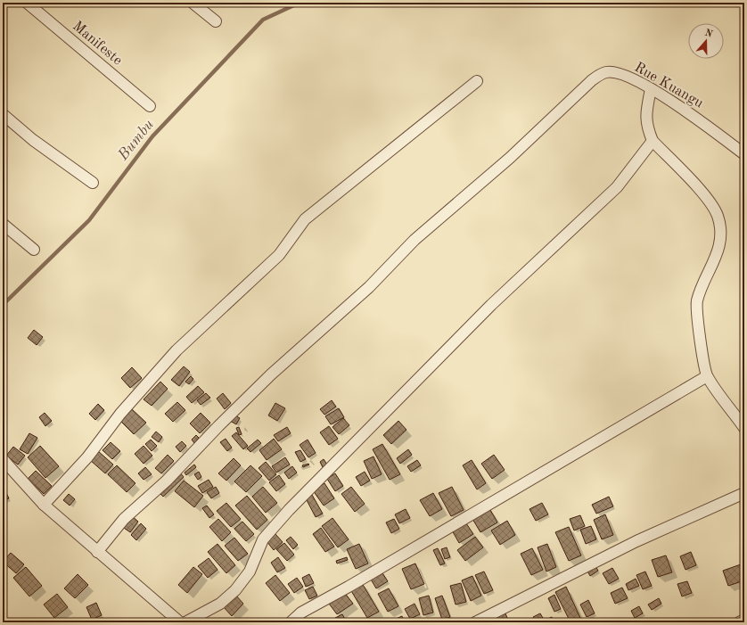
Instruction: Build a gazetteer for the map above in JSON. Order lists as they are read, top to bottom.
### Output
{
  "streets": {
    "street": ["Manifeste", "Rue Kuangu"]
  },
  "water": ["Bumbu"],
  "north": "top"
}
